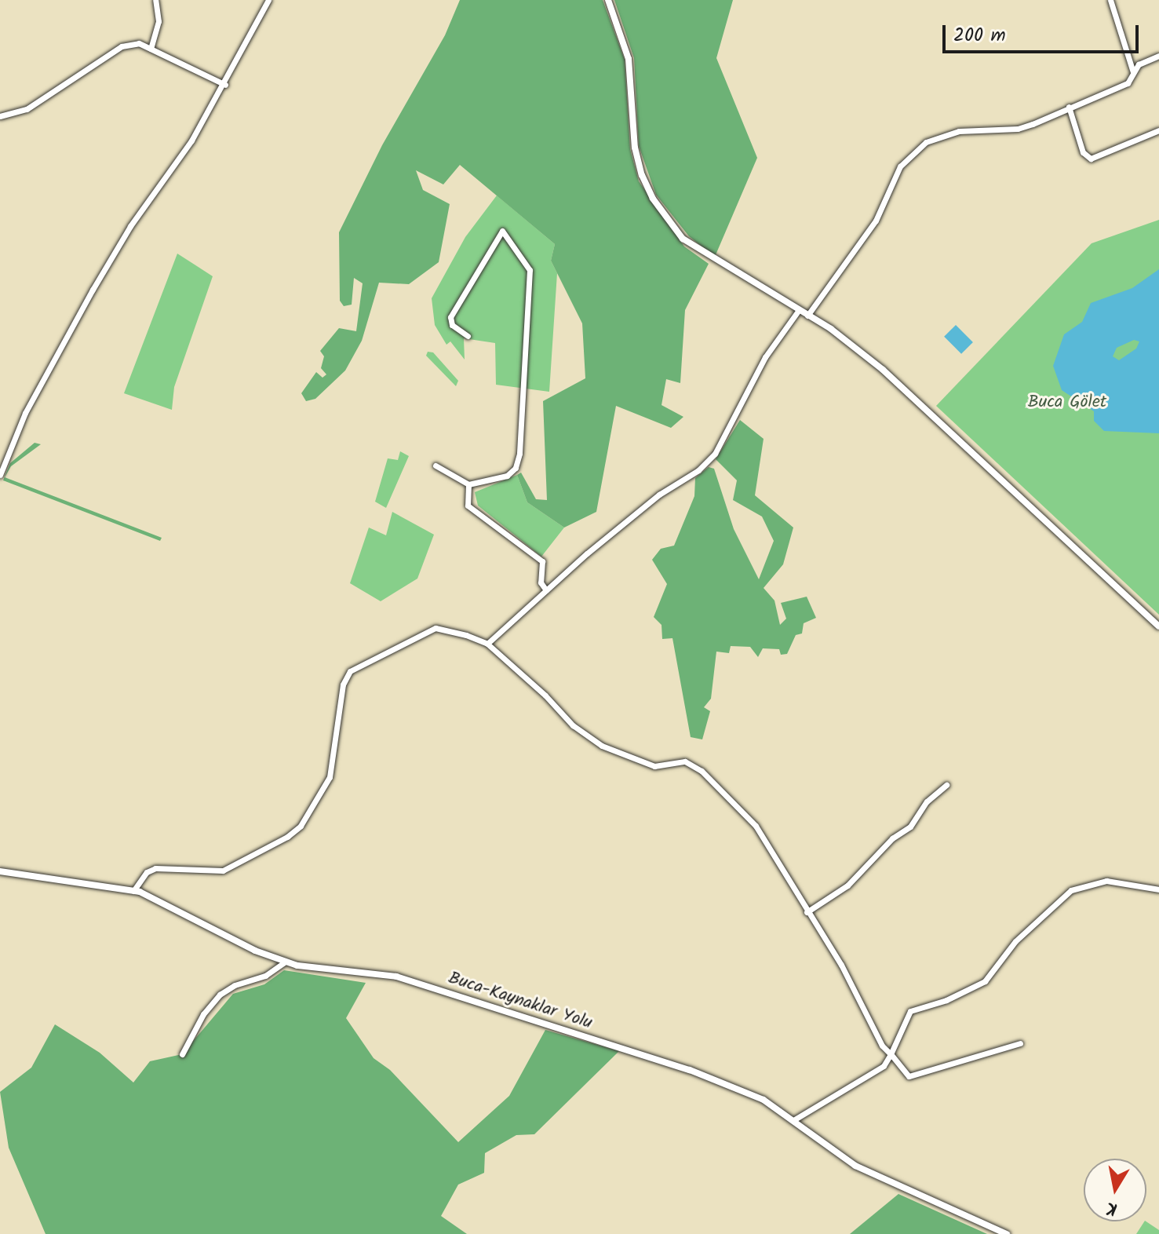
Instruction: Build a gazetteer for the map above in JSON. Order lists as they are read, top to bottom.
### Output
{
  "streets": {
    "street": ["Buca-Kaynaklar Yolu"]
  },
  "parks": ["Buca Gölet"],
  "scale_bar": "200 m",
  "north": "bottom"
}
